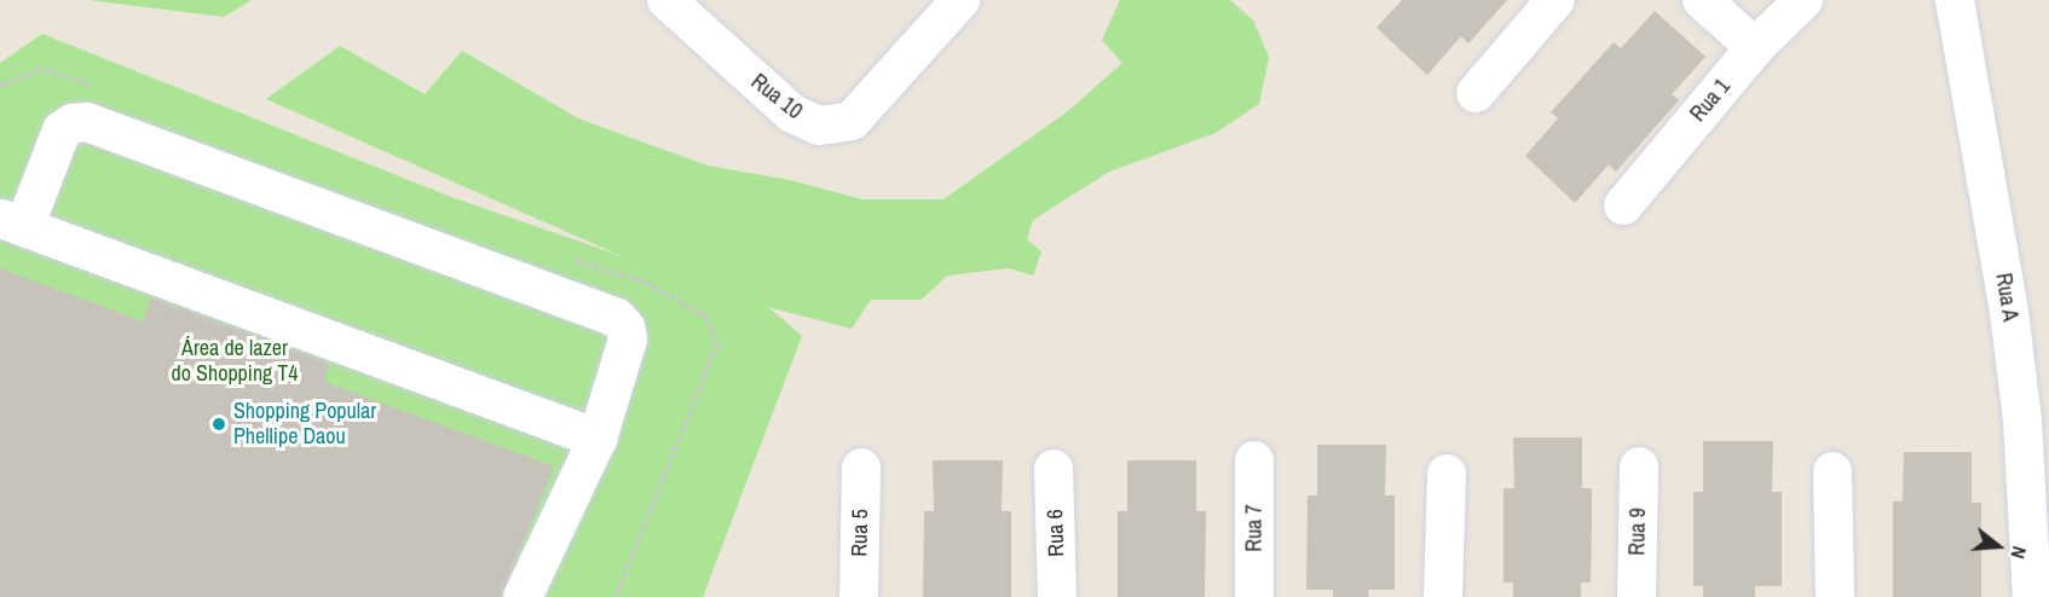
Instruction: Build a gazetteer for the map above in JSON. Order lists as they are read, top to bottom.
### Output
{
  "streets": {
    "street": [
      "Rua 10",
      "Rua 1",
      "Rua A",
      "Rua 7",
      "Rua 9",
      "Rua 5",
      "Rua 6"
    ]
  },
  "parks": ["Área de lazer do Shopping T4"],
  "places": ["Shopping Popular Phellipe Daou"],
  "north": "right"
}
